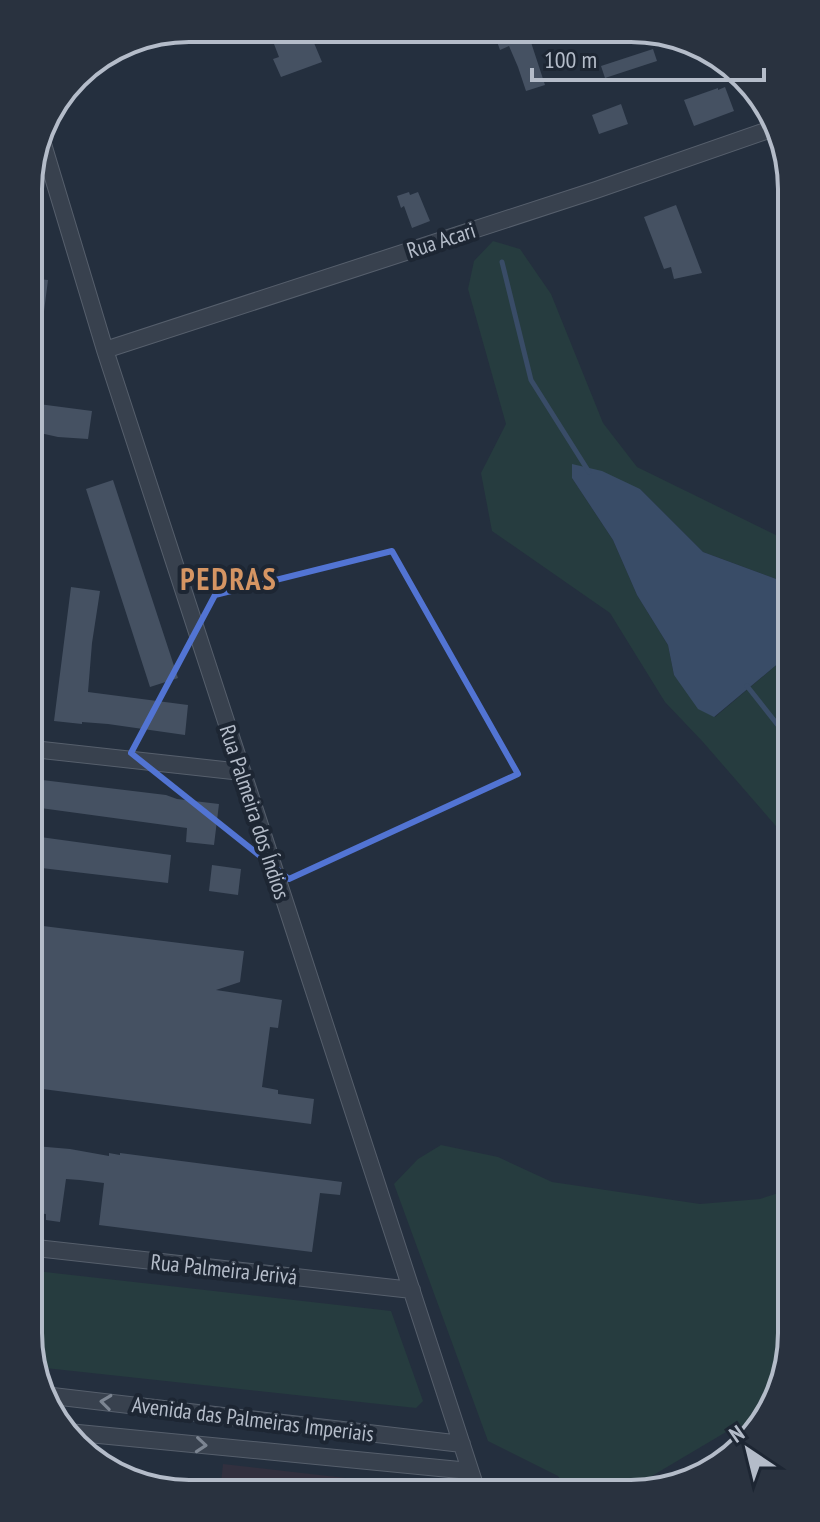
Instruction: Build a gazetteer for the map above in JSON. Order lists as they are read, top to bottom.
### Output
{
  "streets": {
    "street": [
      "Rua Acari",
      "Rua Palmeira dos Índios",
      "Rua Palmeira Jerivá",
      "Avenida das Palmeiras Imperiais"
    ]
  },
  "crossings": [
    ["Rua Acari", "Rua Palmeira dos Índios"],
    ["Rua Palmeira dos Índios", "Rua Palmeira Jerivá"],
    ["Rua Palmeira dos Índios", "Avenida das Palmeiras Imperiais"]
  ],
  "districts": ["PEDRAS"],
  "scale_bar": "100 m",
  "north": "top left"
}
